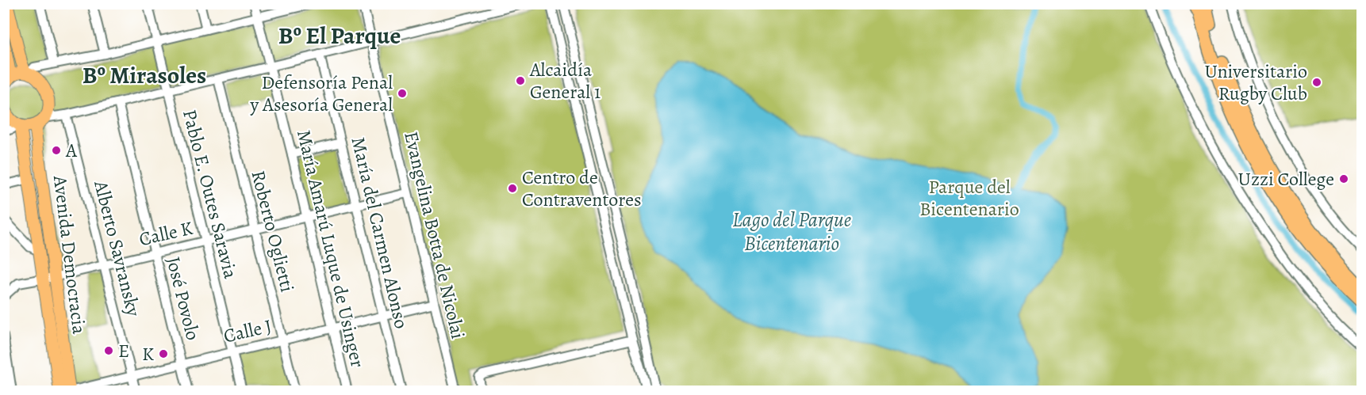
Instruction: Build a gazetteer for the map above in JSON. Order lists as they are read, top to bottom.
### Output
{
  "streets": {
    "main road": ["Avenida Democracia"],
    "street": [
      "Pablo E. Outes Saravia",
      "Roberto Oglietti",
      "María del Carmen Alonso",
      "Calle K",
      "Evangelina Botta de Nicolai",
      "Alberto Savransky",
      "María Amarú Luque de Usinger",
      "José Povolo",
      "Calle J"
    ]
  },
  "crossings": [
    ["Pablo E. Outes Saravia", "Calle K"],
    ["Pablo E. Outes Saravia", "Calle J"],
    ["Roberto Oglietti", "Calle K"],
    ["Roberto Oglietti", "Calle J"],
    ["María del Carmen Alonso", "Calle K"],
    ["María del Carmen Alonso", "Calle J"],
    ["Calle K", "Evangelina Botta de Nicolai"],
    ["Calle K", "Alberto Savransky"],
    ["Calle K", "María Amarú Luque de Usinger"],
    ["Calle K", "Avenida Democracia"],
    ["Calle K", "José Povolo"],
    ["Evangelina Botta de Nicolai", "Calle J"],
    ["Alberto Savransky", "Calle J"],
    ["María Amarú Luque de Usinger", "Calle J"],
    ["Avenida Democracia", "Calle J"],
    ["José Povolo", "Calle J"]
  ],
  "districts": ["Bº El Parque", "Bº Mirasoles"],
  "water": ["Lago del Parque Bicentenario"],
  "parks": ["Parque del Bicentenario"],
  "places": [
    "Alcaidía General 1",
    "Universitario Rugby Club",
    "Defensoría Penal y Asesoría General",
    "A",
    "Uzzi College",
    "Centro de Contraventores",
    "E",
    "K"
  ]
}
